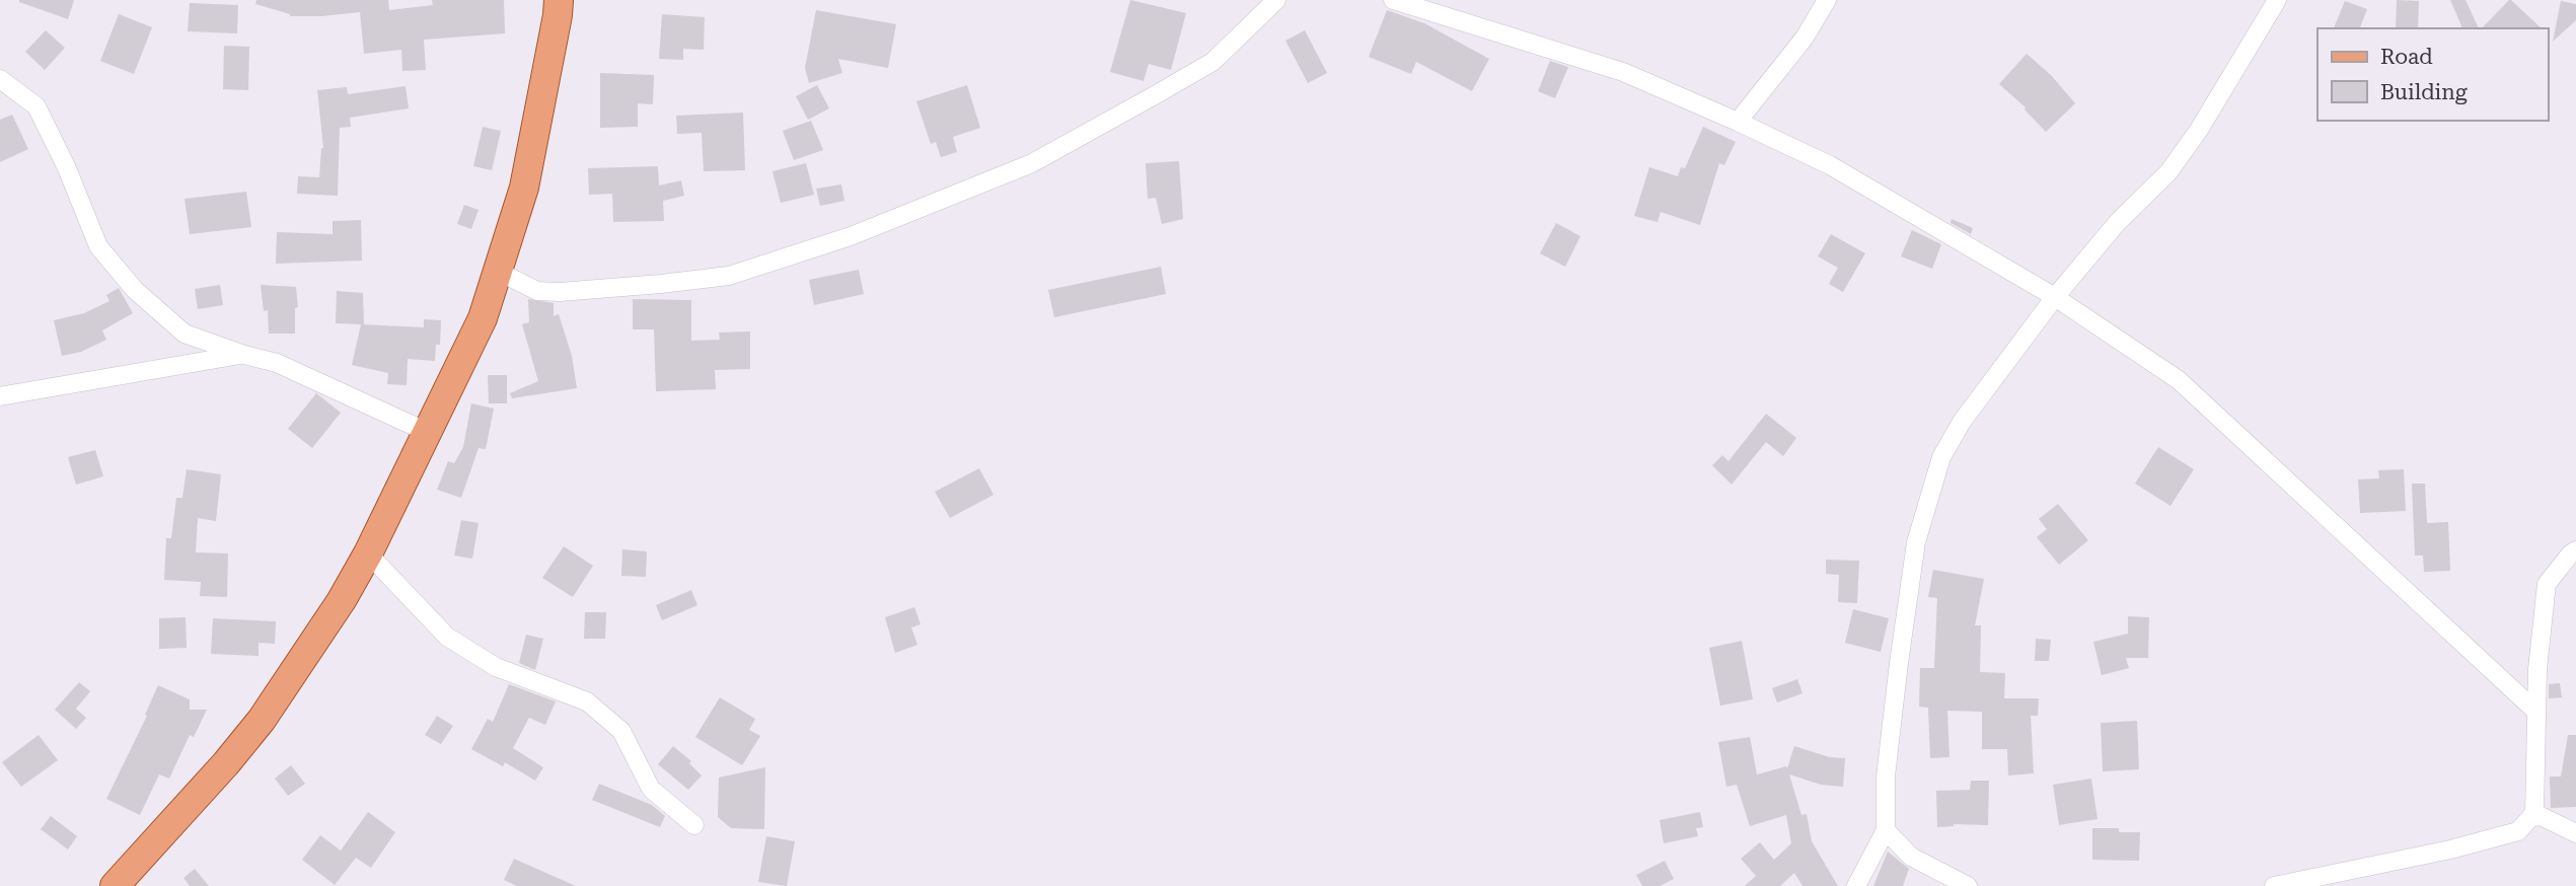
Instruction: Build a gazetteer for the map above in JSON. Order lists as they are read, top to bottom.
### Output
{
  "legend": ["Road", "Building"]
}
